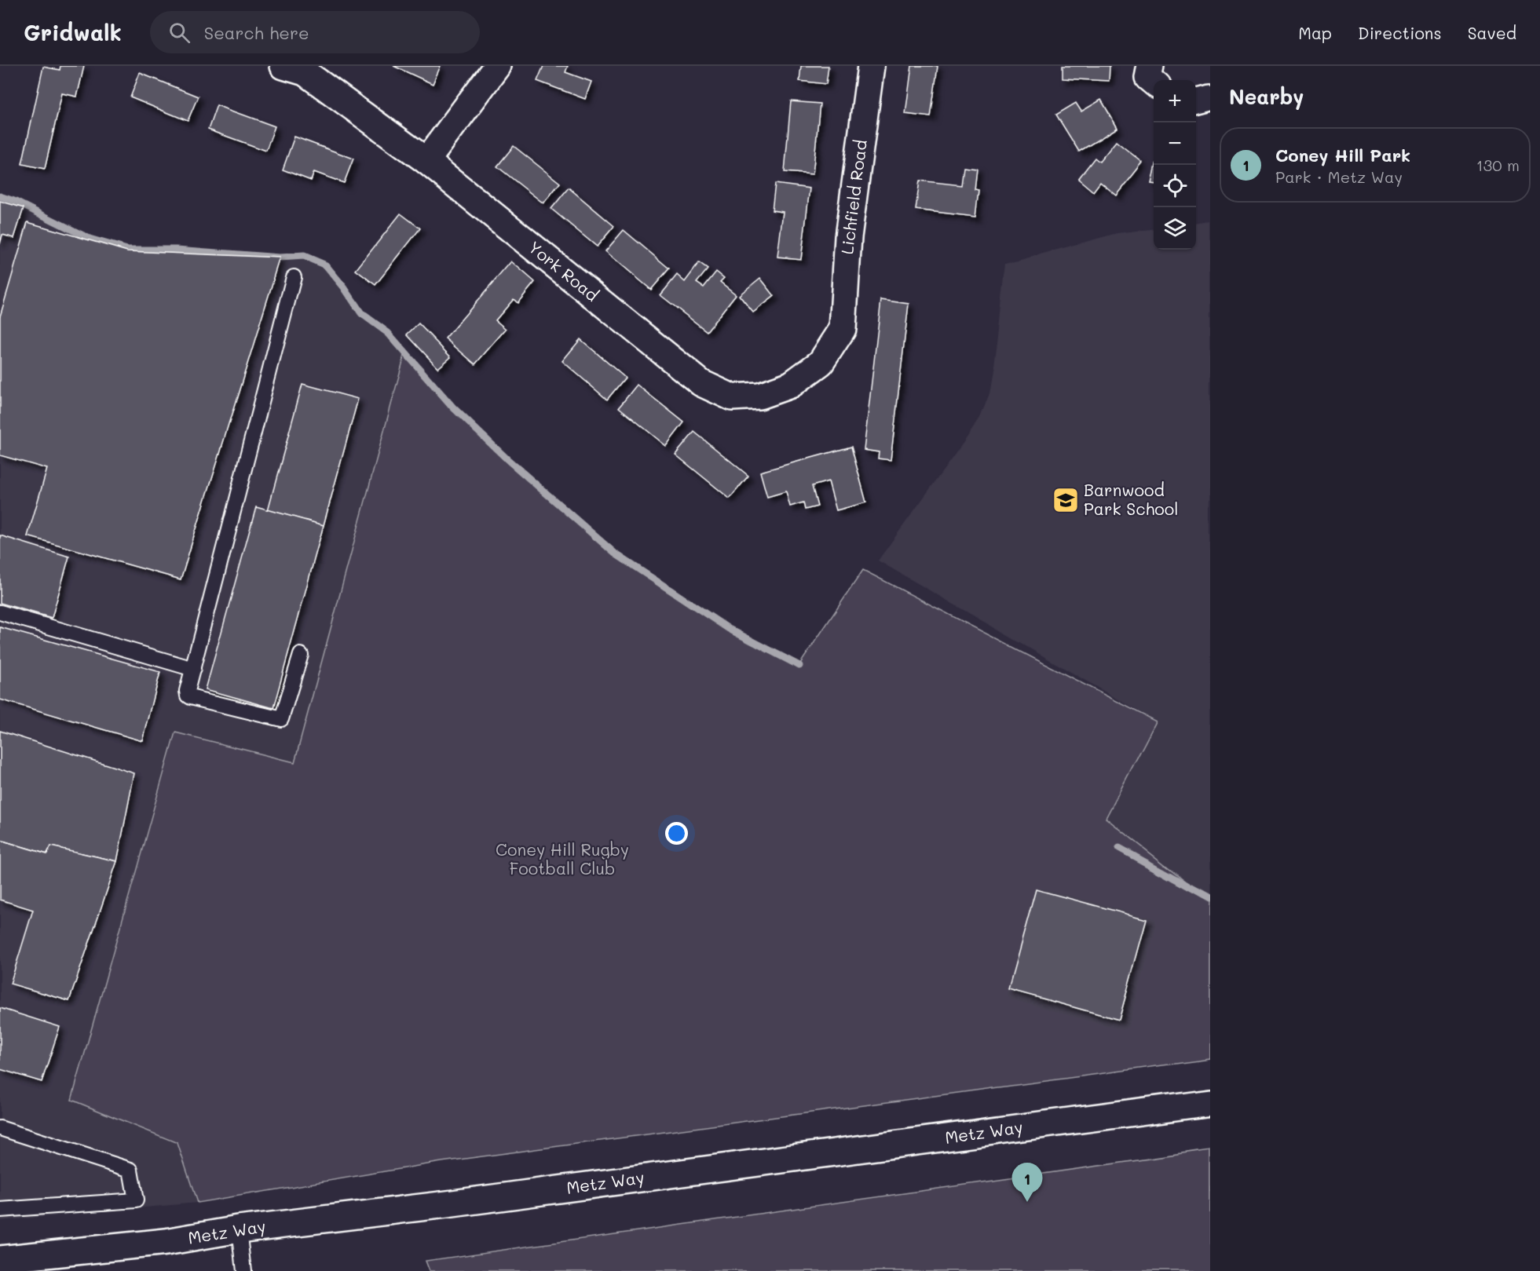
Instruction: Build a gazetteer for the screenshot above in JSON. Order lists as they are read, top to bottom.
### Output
{
  "streets": {
    "street": ["Lichfield Road", "York Road", "Metz Way"]
  },
  "crossings": [
    ["Lichfield Road", "York Road"]
  ],
  "parks": ["Coney Hill Rugby Football Club"],
  "places": {
    "school or university": ["Barnwood Park School"]
  },
  "page": {
    "header": "Gridwalk",
    "search": "Search here",
    "nav": ["Map", "Directions", "Saved"],
    "heading": "Nearby",
    "map_buttons": ["+", "−"],
    "list": [
      {
        "mark": "1",
        "name": "Coney Hill Park",
        "note": "Park · Metz Way",
        "value": "130 m"
      }
    ],
    "pins": "1"
  }
}
